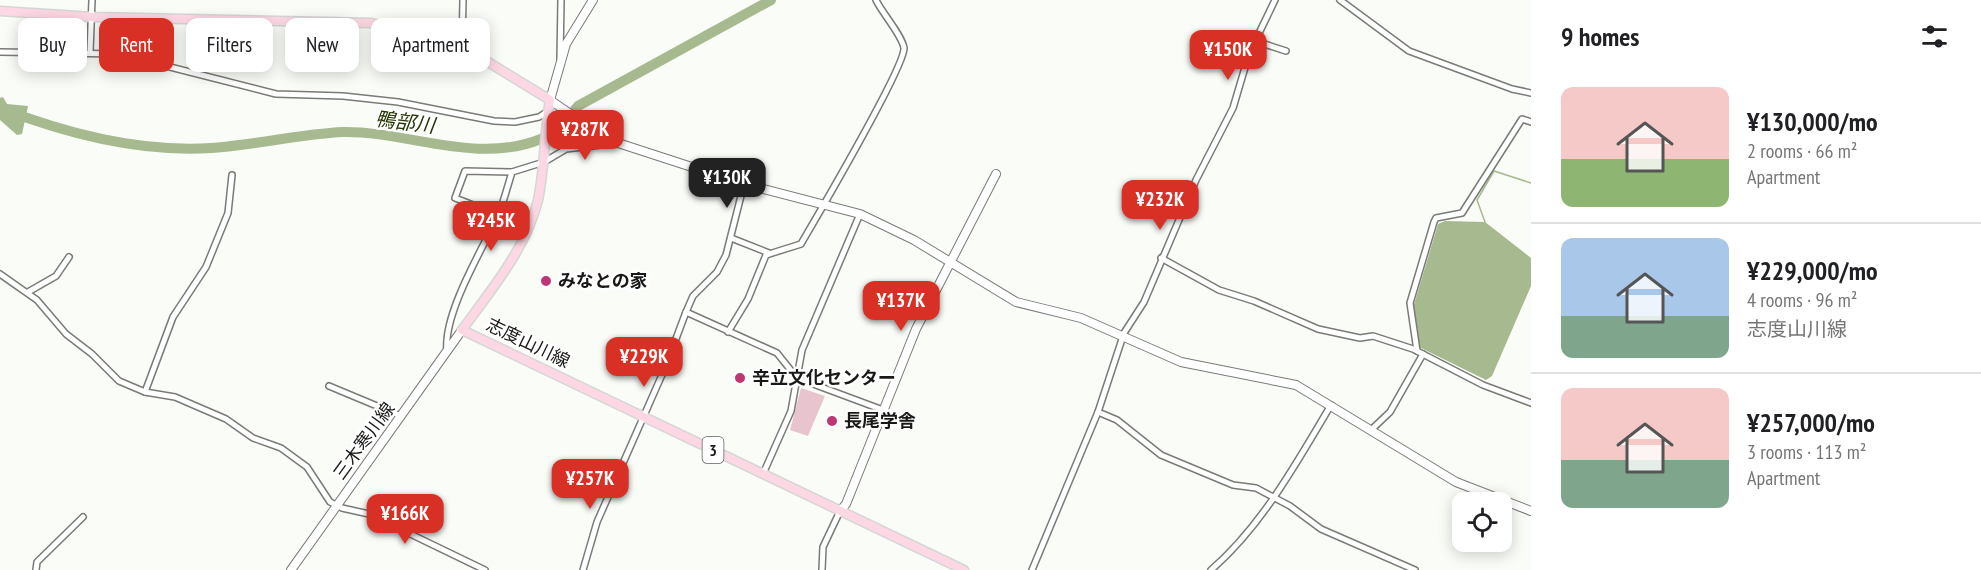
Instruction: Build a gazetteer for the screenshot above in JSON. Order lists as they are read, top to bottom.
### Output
{
  "streets": {
    "main road": ["志度山川線", "3"],
    "street": ["三木寒川線"]
  },
  "crossings": [
    ["志度山川線", "三木寒川線"]
  ],
  "water": ["鴨部川"],
  "places": ["みなとの家", "辛立文化センター", "長尾学舎"],
  "page": {
    "heading": "9 homes",
    "chip": [
      "Buy",
      "Rent",
      "Filters",
      "New",
      "Apartment"
    ],
    "price": [
      "¥150K",
      "¥287K",
      "¥130K",
      "¥232K",
      "¥245K",
      "¥137K",
      "¥229K",
      "¥257K",
      "¥166K"
    ],
    "list": [
      {
        "name": "¥130,000/mo",
        "note": "2 rooms · 66 m² · Apartment"
      },
      {
        "name": "¥229,000/mo",
        "note": "4 rooms · 96 m² · 志度山川線"
      },
      {
        "name": "¥257,000/mo",
        "note": "3 rooms · 113 m² · Apartment"
      }
    ]
  }
}
